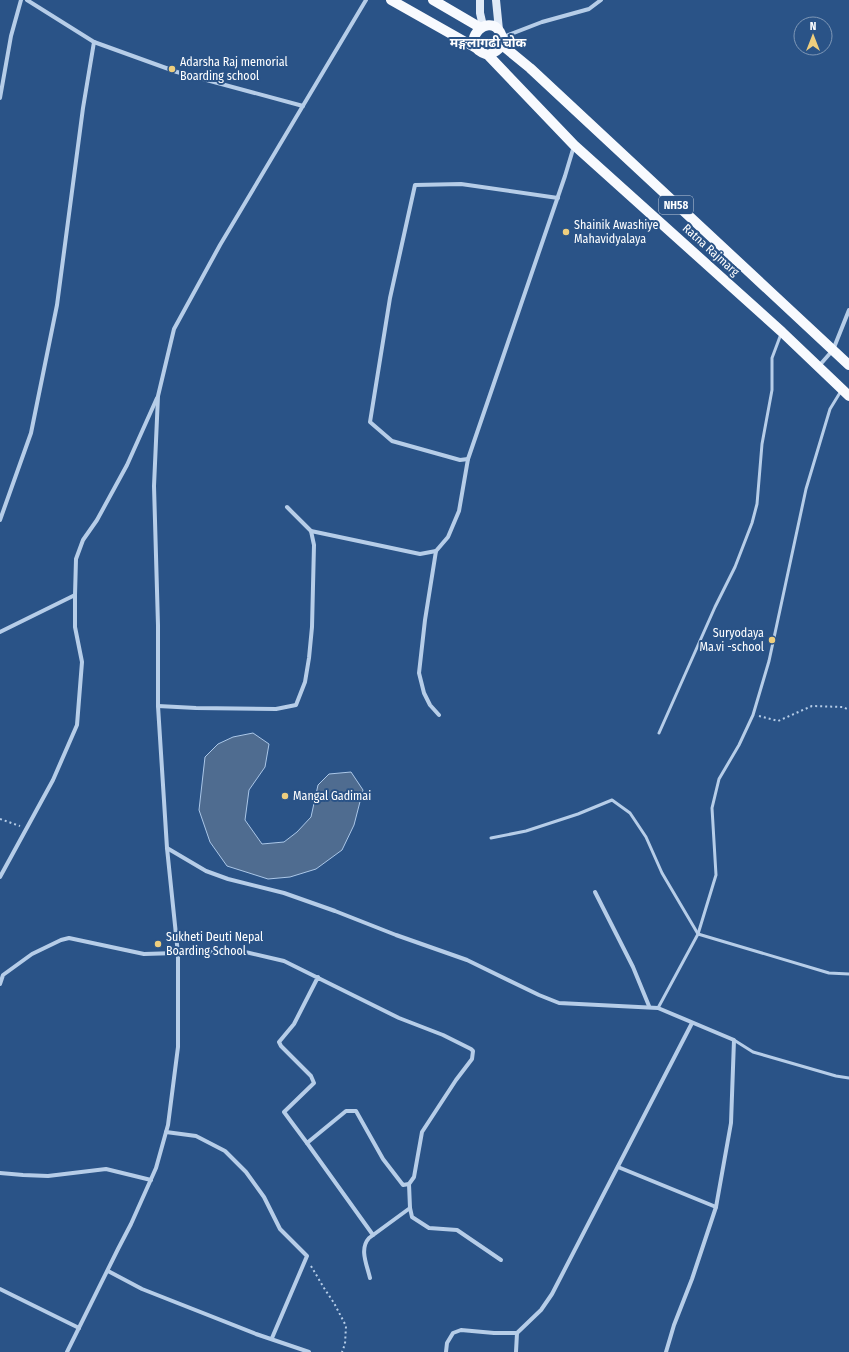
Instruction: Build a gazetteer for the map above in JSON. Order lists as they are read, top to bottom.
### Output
{
  "streets": {
    "main road": ["NH58", "Ratna Rajmarg"]
  },
  "districts": ["मङ्गलागढी चोक"],
  "places": [
    "Adarsha Raj memorial Boarding school",
    "Shainik Awashiye Mahavidyalaya",
    "Suryodaya Ma.vi -school",
    "Mangal Gadimai",
    "Sukheti Deuti Nepal Boarding School"
  ],
  "north": "top"
}
